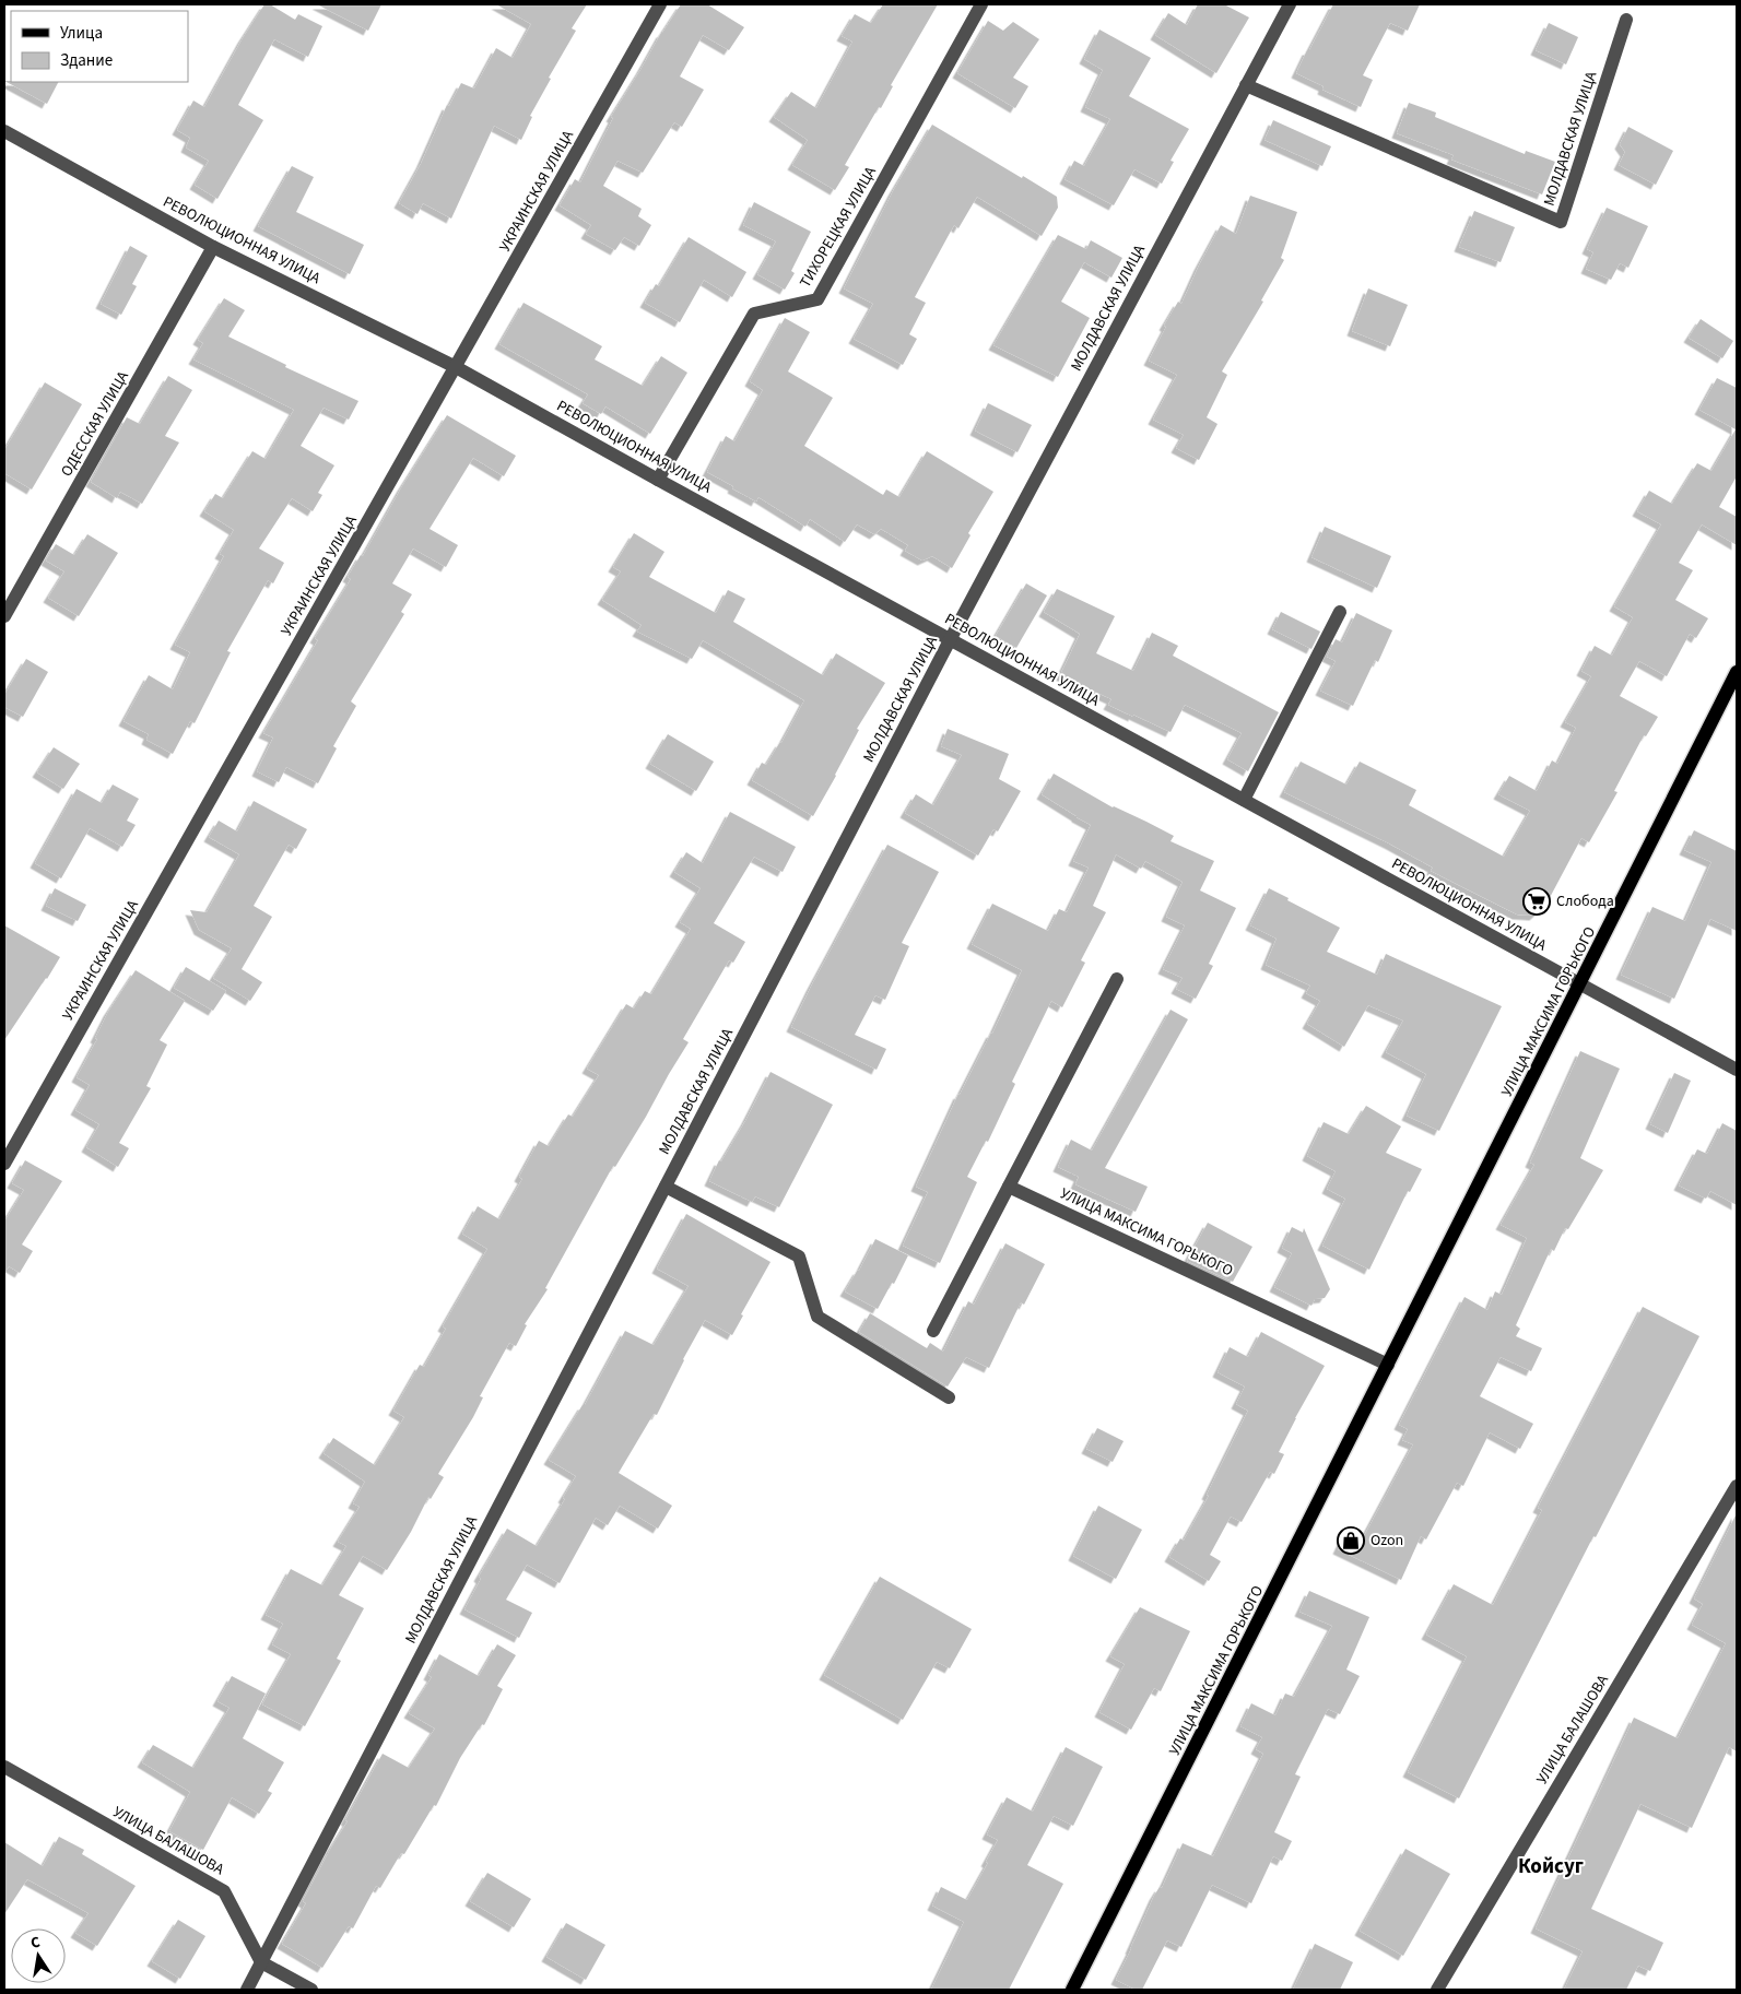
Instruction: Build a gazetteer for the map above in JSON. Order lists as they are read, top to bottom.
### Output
{
  "streets": {
    "main road": ["УЛИЦА МАКСИМА ГОРЬКОГО"],
    "street": [
      "МОЛДАВСКАЯ УЛИЦА",
      "УКРАИНСКАЯ УЛИЦА",
      "ТИХОРЕЦКАЯ УЛИЦА",
      "РЕВОЛЮЦИОННАЯ УЛИЦА",
      "ОДЕССКАЯ УЛИЦА",
      "УЛИЦА БАЛАШОВА"
    ]
  },
  "crossings": [
    ["МОЛДАВСКАЯ УЛИЦА", "РЕВОЛЮЦИОННАЯ УЛИЦА"],
    ["МОЛДАВСКАЯ УЛИЦА", "УЛИЦА БАЛАШОВА"],
    ["УКРАИНСКАЯ УЛИЦА", "РЕВОЛЮЦИОННАЯ УЛИЦА"],
    ["ТИХОРЕЦКАЯ УЛИЦА", "РЕВОЛЮЦИОННАЯ УЛИЦА"],
    ["РЕВОЛЮЦИОННАЯ УЛИЦА", "ОДЕССКАЯ УЛИЦА"],
    ["РЕВОЛЮЦИОННАЯ УЛИЦА", "УЛИЦА МАКСИМА ГОРЬКОГО"]
  ],
  "districts": ["Койсуг"],
  "places": {
    "supermarket": ["Слобода"],
    "shop": ["Ozon"]
  },
  "legend": ["Улица", "Здание"],
  "north": "top"
}
